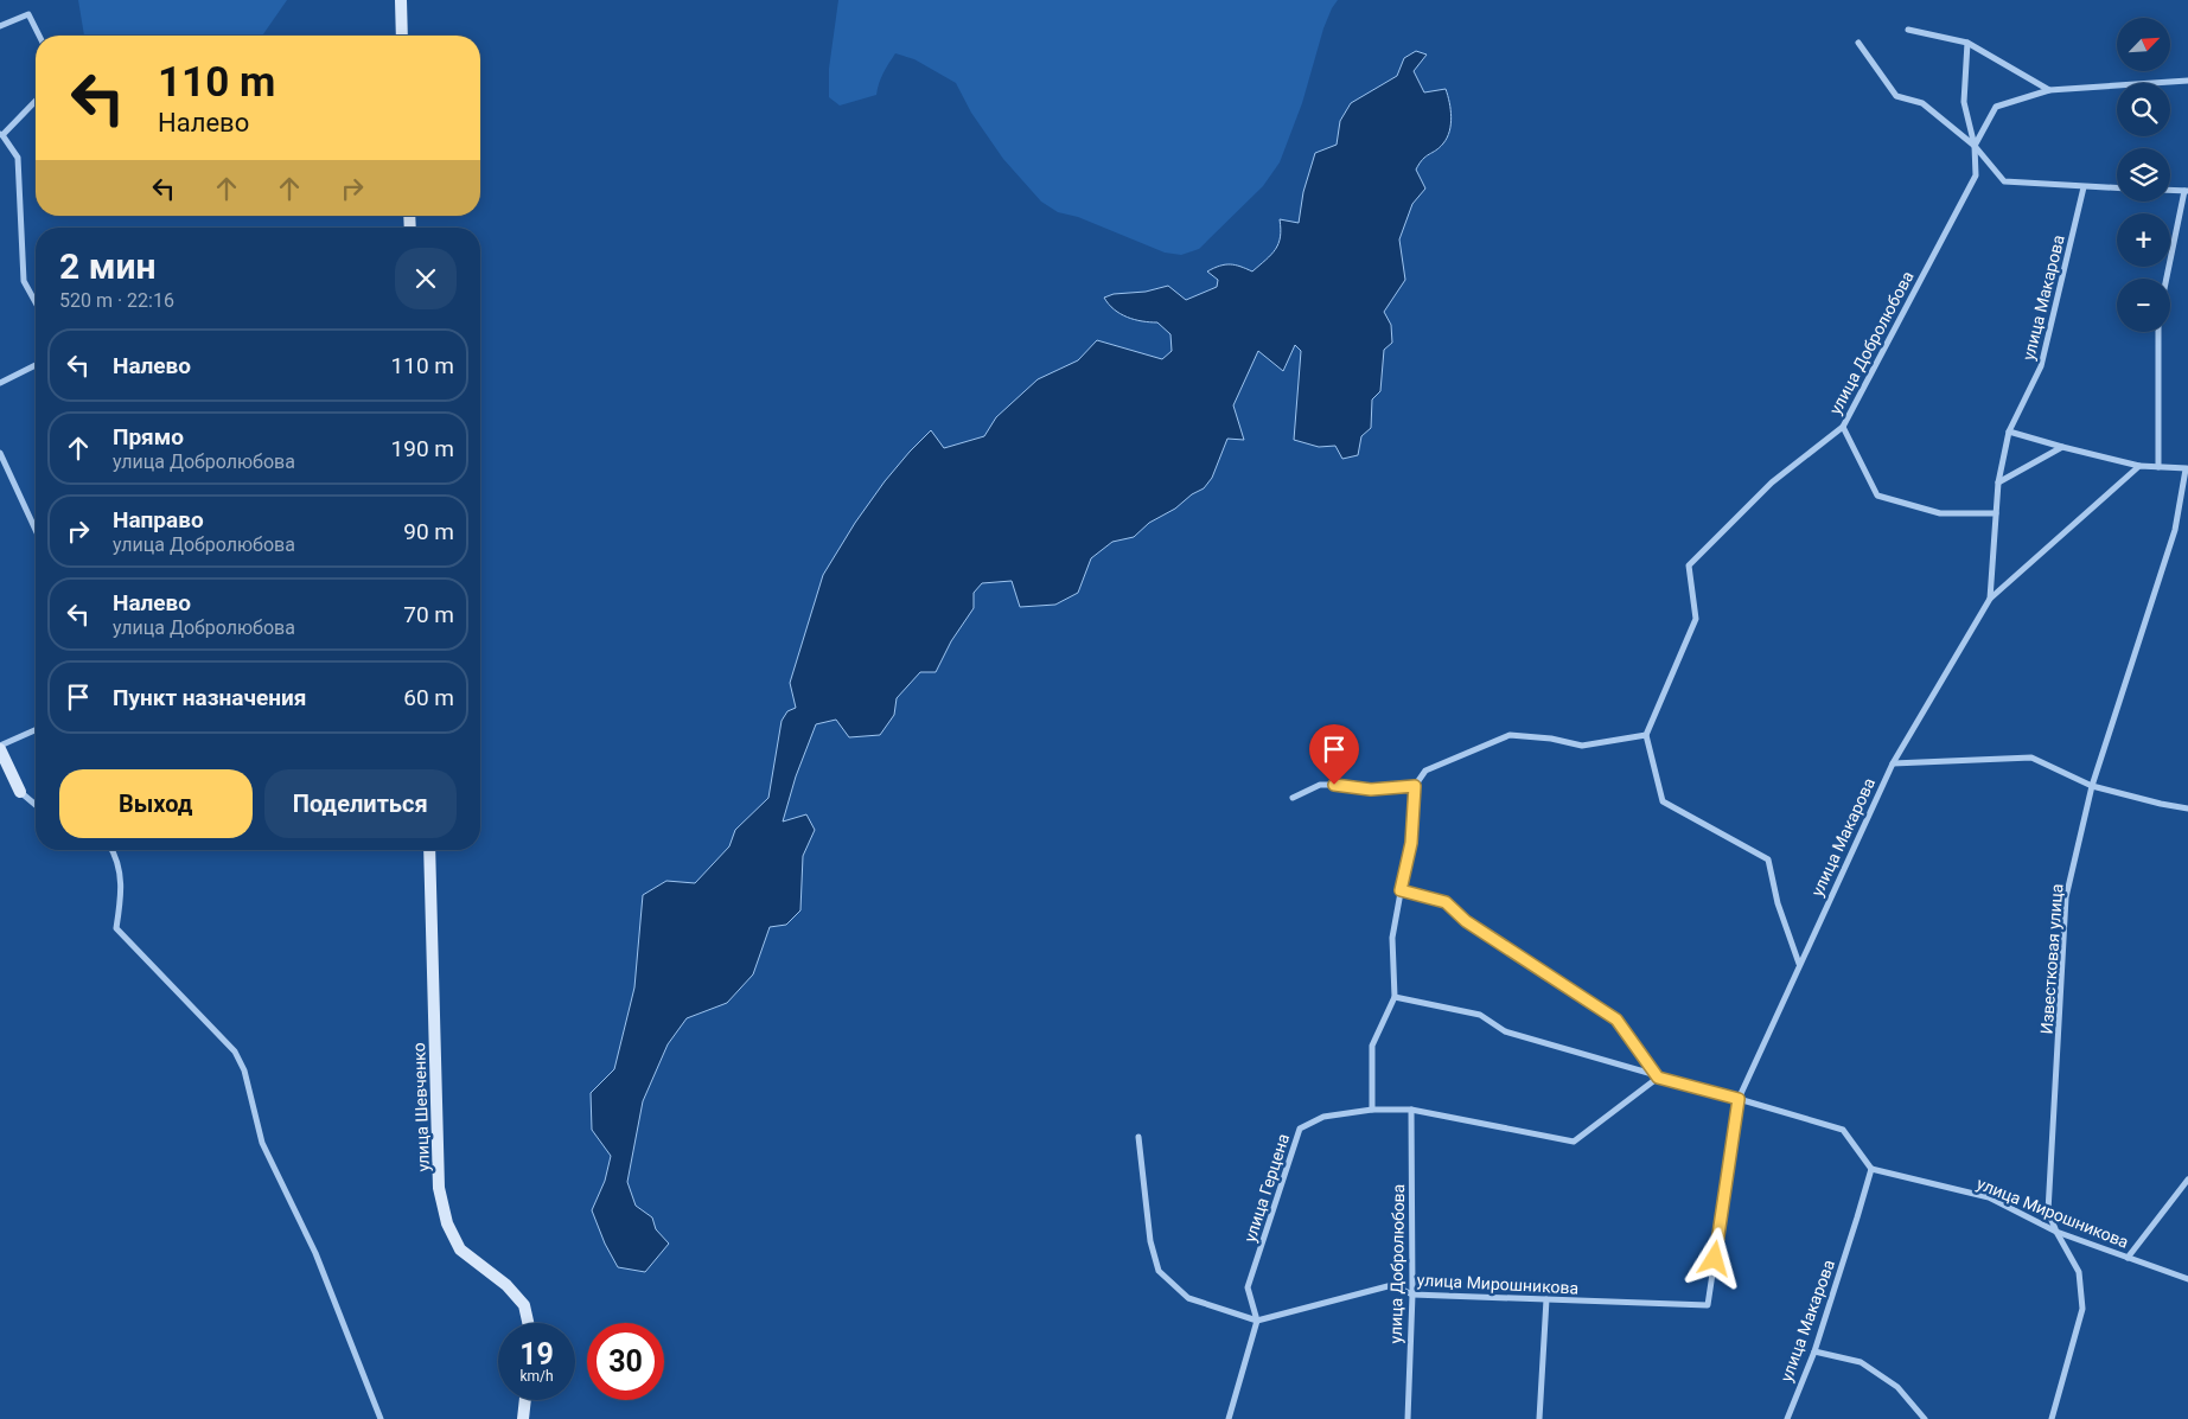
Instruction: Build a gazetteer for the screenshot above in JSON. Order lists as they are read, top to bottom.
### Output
{
  "streets": {
    "street": [
      "улица Макарова",
      "улица Добролюбова",
      "Известковая улица",
      "улица Шевченко",
      "улица Герцена",
      "улица Мирошникова"
    ]
  },
  "crossings": [
    ["улица Макарова", "улица Мирошникова"],
    ["улица Добролюбова", "улица Герцена"],
    ["улица Добролюбова", "улица Мирошникова"],
    ["Известковая улица", "улица Мирошникова"],
    ["улица Герцена", "улица Мирошникова"]
  ],
  "north": "top right",
  "page": {
    "map_buttons": ["+", "−"],
    "turn": ["110 m", "Налево"],
    "heading": ["2 мин", "520 m · 22:16"],
    "list": [
      {
        "name": "Налево",
        "value": "110 m"
      },
      {
        "name": "Прямо",
        "note": "улица Добролюбова",
        "value": "190 m"
      },
      {
        "name": "Направо",
        "note": "улица Добролюбова",
        "value": "90 m"
      },
      {
        "name": "Налево",
        "note": "улица Добролюбова",
        "value": "70 m"
      },
      {
        "name": "Пункт назначения",
        "value": "60 m"
      }
    ],
    "buttons": ["Выход", "Поделиться"],
    "speed": "19 km/h",
    "limit": "30"
  }
}
